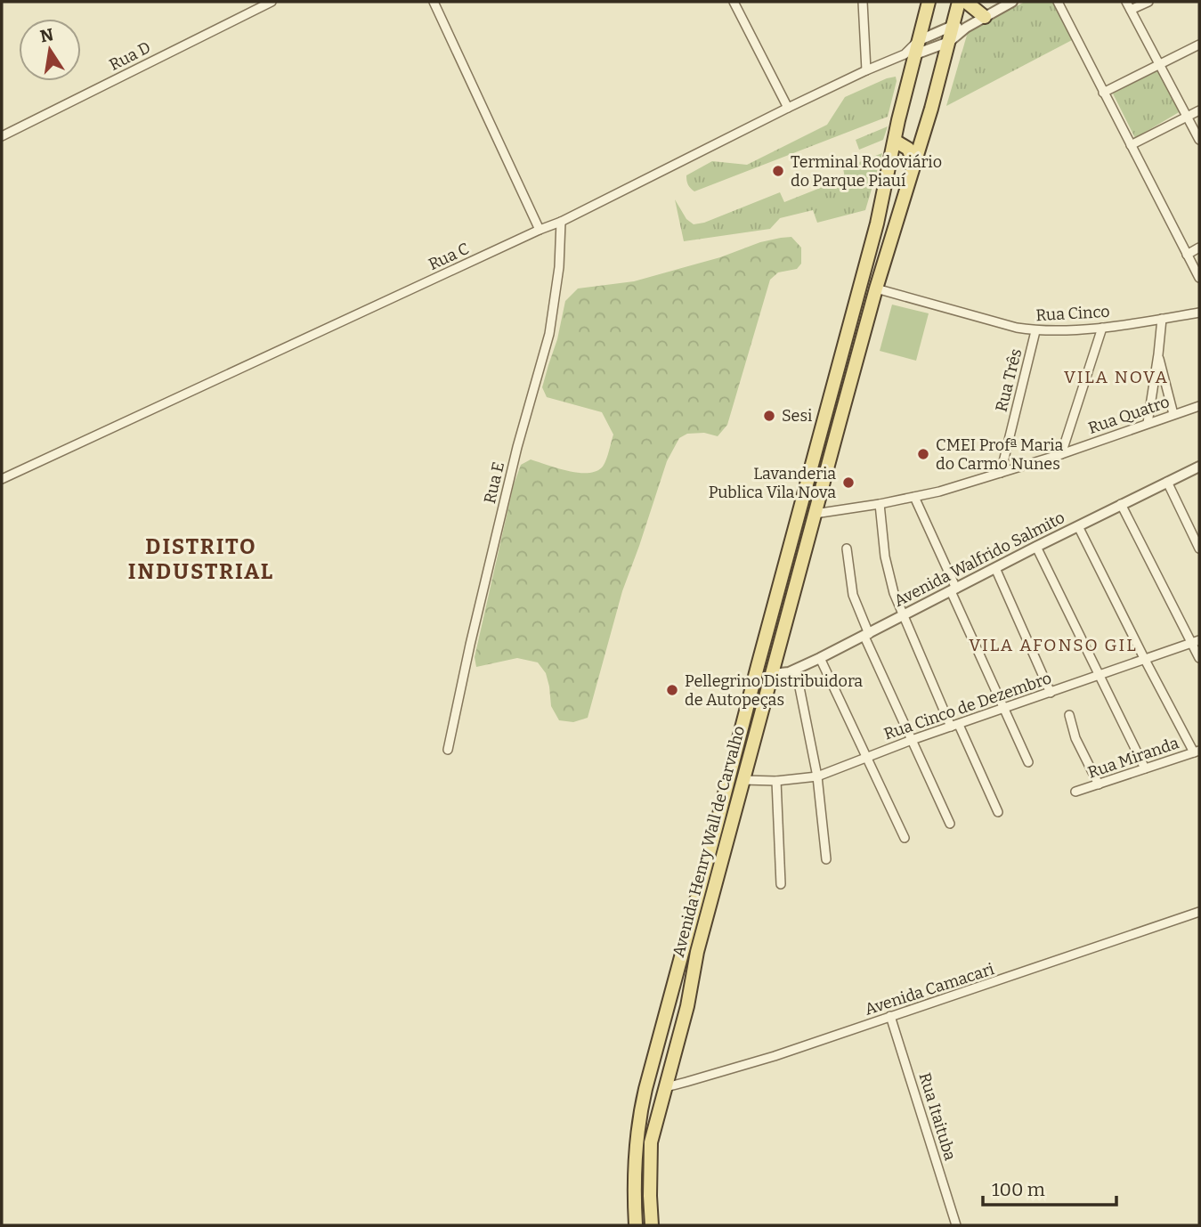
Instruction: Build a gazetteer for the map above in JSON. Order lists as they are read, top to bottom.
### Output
{
  "streets": {
    "main road": ["Avenida Henry Wall de Carvalho"],
    "street": [
      "Rua D",
      "Rua C",
      "Rua Cinco",
      "Rua Três",
      "Rua Quatro",
      "Rua E",
      "Avenida Walfrido Salmito",
      "Rua Cinco de Dezembro",
      "Rua Miranda",
      "Avenida Camacari",
      "Rua Itaituba"
    ]
  },
  "crossings": [
    ["Rua C", "Rua E"],
    ["Rua C", "Avenida Henry Wall de Carvalho"],
    ["Rua Cinco", "Rua Três"],
    ["Rua Cinco", "Avenida Henry Wall de Carvalho"],
    ["Rua Três", "Rua Quatro"],
    ["Rua Quatro", "Avenida Henry Wall de Carvalho"],
    ["Avenida Walfrido Salmito", "Avenida Henry Wall de Carvalho"],
    ["Rua Cinco de Dezembro", "Avenida Henry Wall de Carvalho"],
    ["Avenida Henry Wall de Carvalho", "Avenida Camacari"],
    ["Avenida Camacari", "Rua Itaituba"]
  ],
  "districts": ["VILA NOVA", "DISTRITO INDUSTRIAL", "VILA AFONSO GIL"],
  "places": [
    "Terminal Rodoviário do Parque Piauí",
    "Sesi",
    "CMEI Profª Maria do Carmo Nunes",
    "Lavanderia Publica Vila Nova",
    "Pellegrino Distribuidora de Autopeças"
  ],
  "scale_bar": "100 m",
  "north": "top"
}
